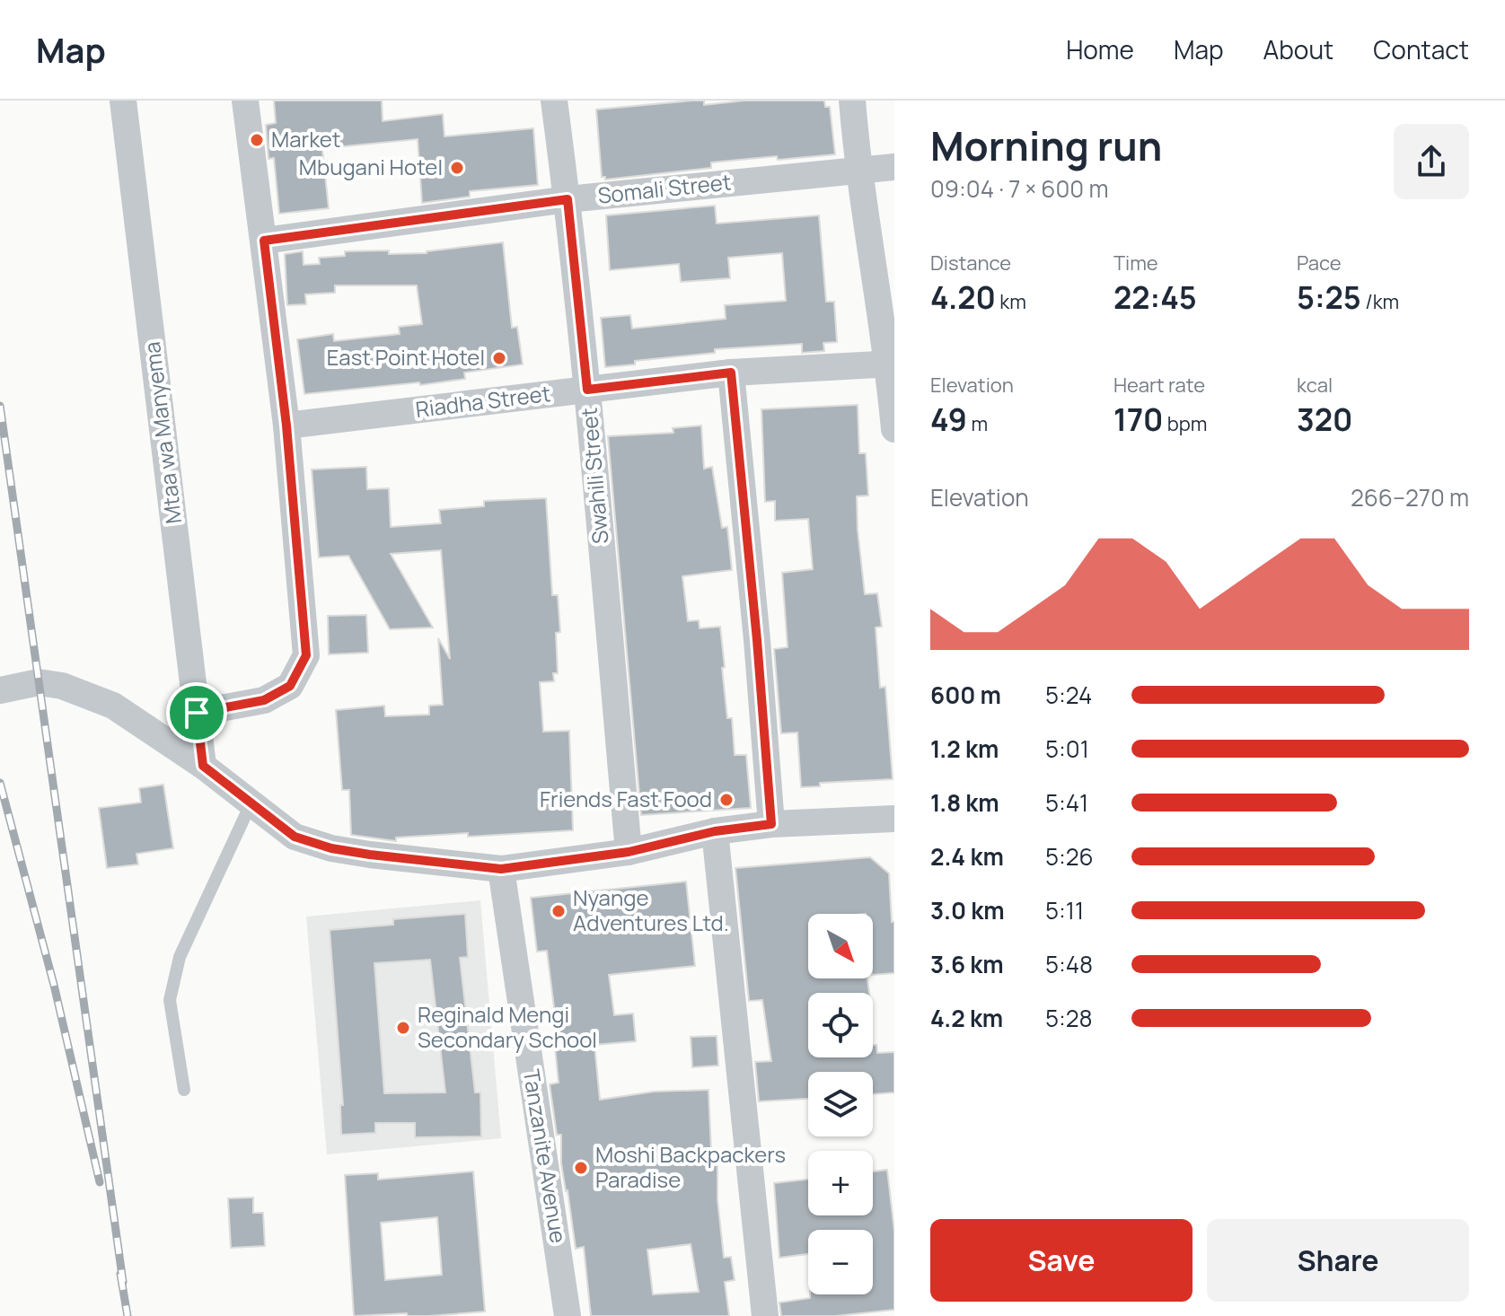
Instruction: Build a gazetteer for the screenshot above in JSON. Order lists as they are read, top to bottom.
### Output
{
  "streets": {
    "street": [
      "Somali Street",
      "Riadha Street",
      "Mtaa wa Manyema",
      "Swahili Street",
      "Tanzanite Avenue"
    ]
  },
  "crossings": [
    ["Somali Street", "Swahili Street"],
    ["Riadha Street", "Swahili Street"]
  ],
  "places": [
    "Market",
    "Mbugani Hotel",
    "East Point Hotel",
    "Friends Fast Food",
    "Nyange Adventures Ltd.",
    "Reginald Mengi Secondary School",
    "Moshi Backpackers Paradise"
  ],
  "north": "bottom right",
  "page": {
    "header": "Map",
    "nav": [
      "Home",
      "Map",
      "About",
      "Contact"
    ],
    "heading": ["Morning run", "09:04 · 7 × 600 m"],
    "stats": [
      ["Distance", "4.20 km"],
      ["Time", "22:45"],
      ["Pace", "5:25 /km"],
      ["Elevation", "49 m"],
      ["Heart rate", "170 bpm"],
      ["kcal", "320"]
    ],
    "chart": ["Elevation", "266–270 m"],
    "list": [
      {
        "name": "600 m",
        "note": "5:24"
      },
      {
        "name": "1.2 km",
        "note": "5:01"
      },
      {
        "name": "1.8 km",
        "note": "5:41"
      },
      {
        "name": "2.4 km",
        "note": "5:26"
      },
      {
        "name": "3.0 km",
        "note": "5:11"
      },
      {
        "name": "3.6 km",
        "note": "5:48"
      },
      {
        "name": "4.2 km",
        "note": "5:28"
      }
    ],
    "map_buttons": ["+", "−"],
    "buttons": ["Save", "Share"]
  }
}
